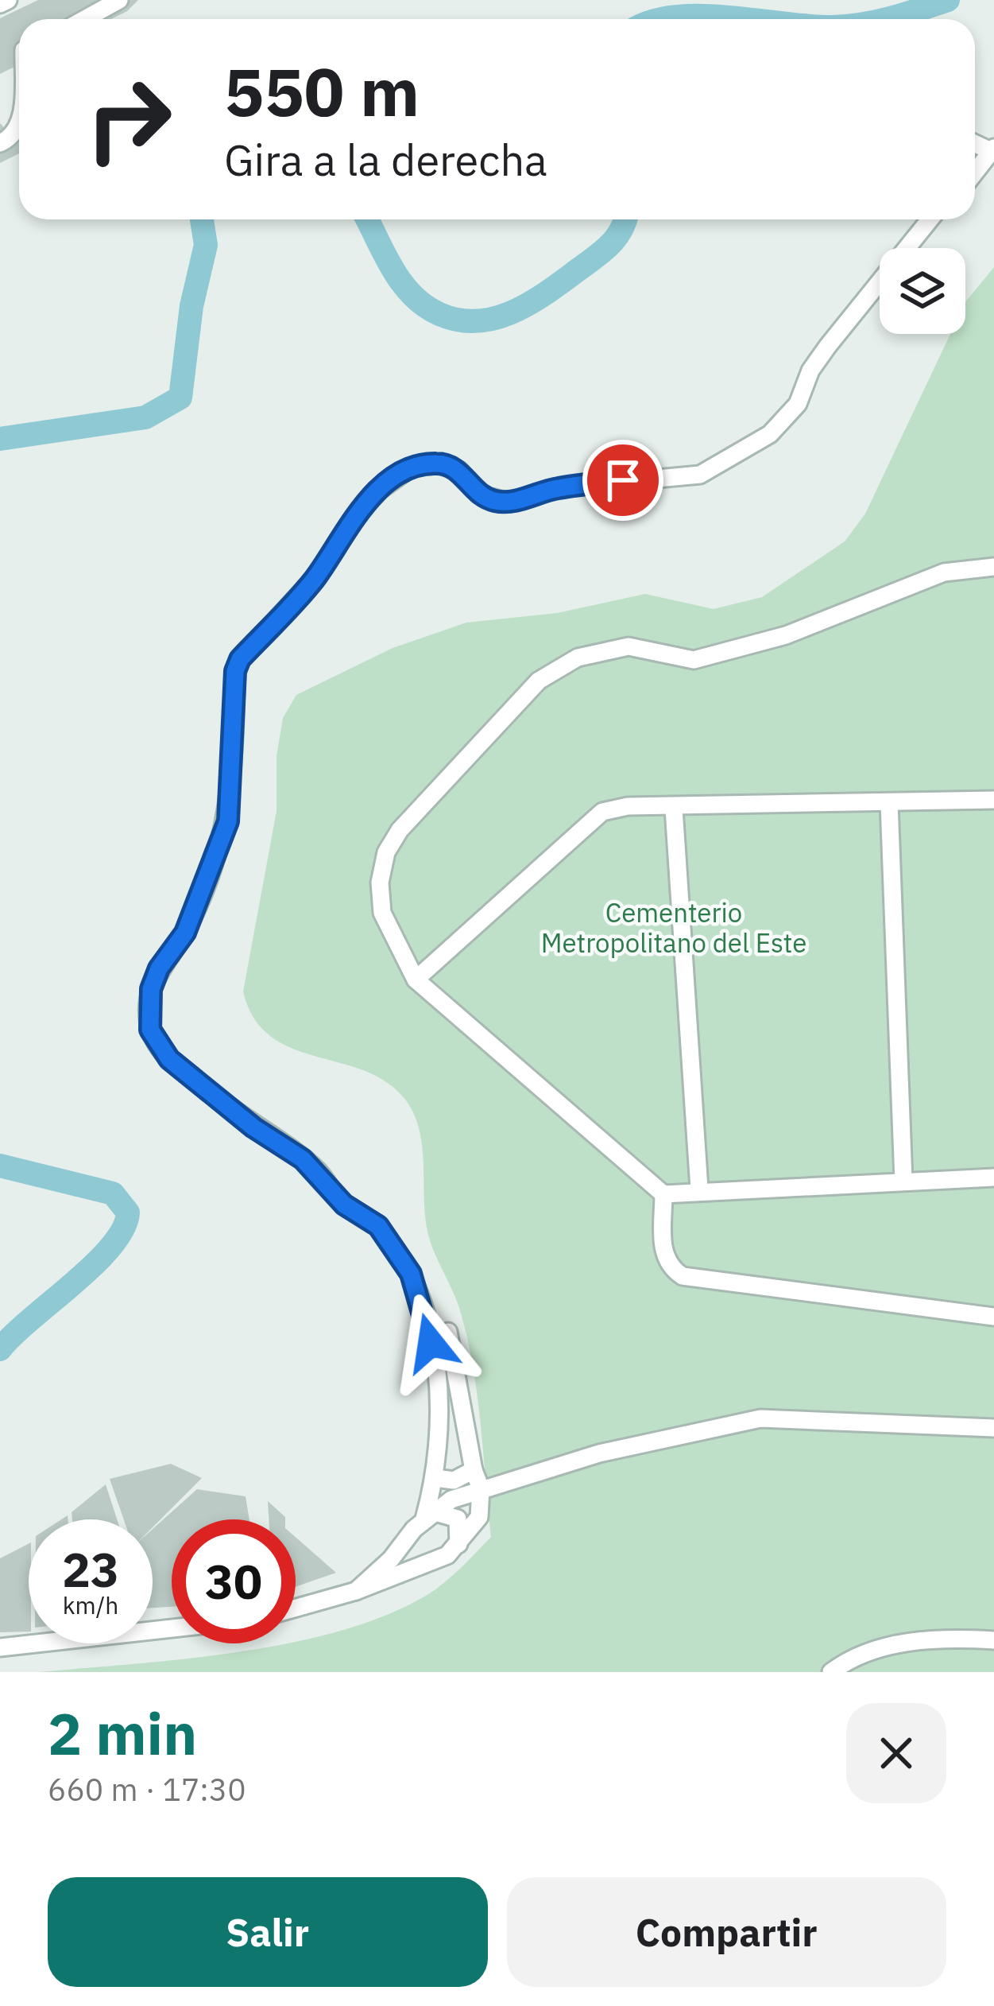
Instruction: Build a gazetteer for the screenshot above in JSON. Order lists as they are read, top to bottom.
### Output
{
  "parks": ["Cementerio Metropolitano del Este"],
  "page": {
    "turn": ["550 m", "Gira a la derecha"],
    "speed": "23 km/h",
    "limit": "30",
    "heading": ["2 min", "660 m · 17:30"],
    "buttons": ["Salir", "Compartir"]
  }
}
